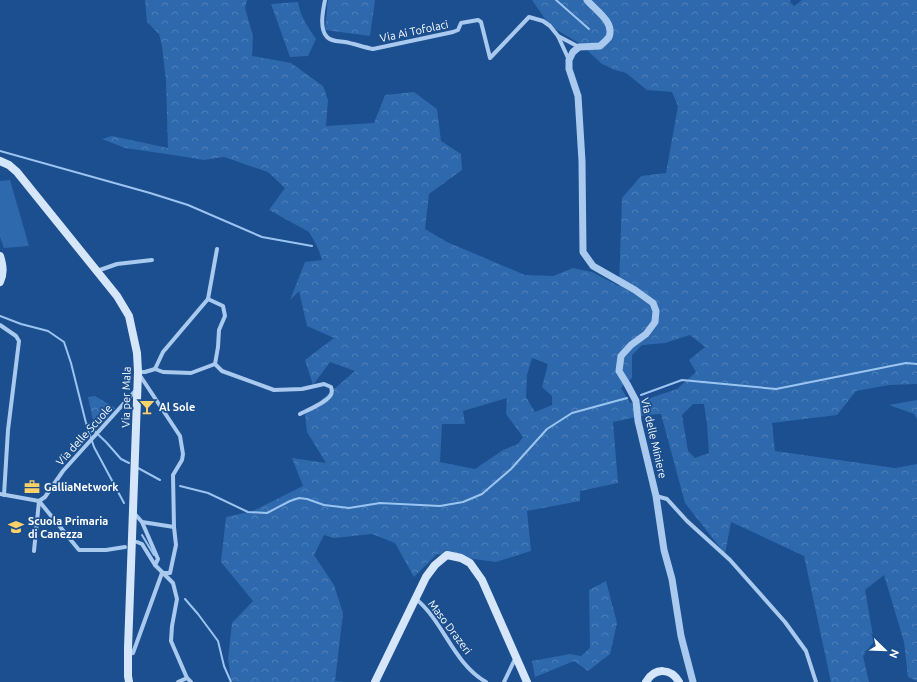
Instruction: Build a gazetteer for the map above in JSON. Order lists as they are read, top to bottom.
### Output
{
  "streets": {
    "main road": ["Via per Mala"],
    "street": [
      "Via Ai Tofolaci",
      "Via delle Scuole",
      "Via delle Miniere",
      "Maso Drazeri"
    ]
  },
  "crossings": [
    ["Via per Mala", "Via delle Scuole"]
  ],
  "places": {
    "bar": ["Al Sole"],
    "office": ["GalliaNetwork"],
    "school or university": ["Scuola Primaria di Canezza"]
  },
  "north": "bottom right"
}
